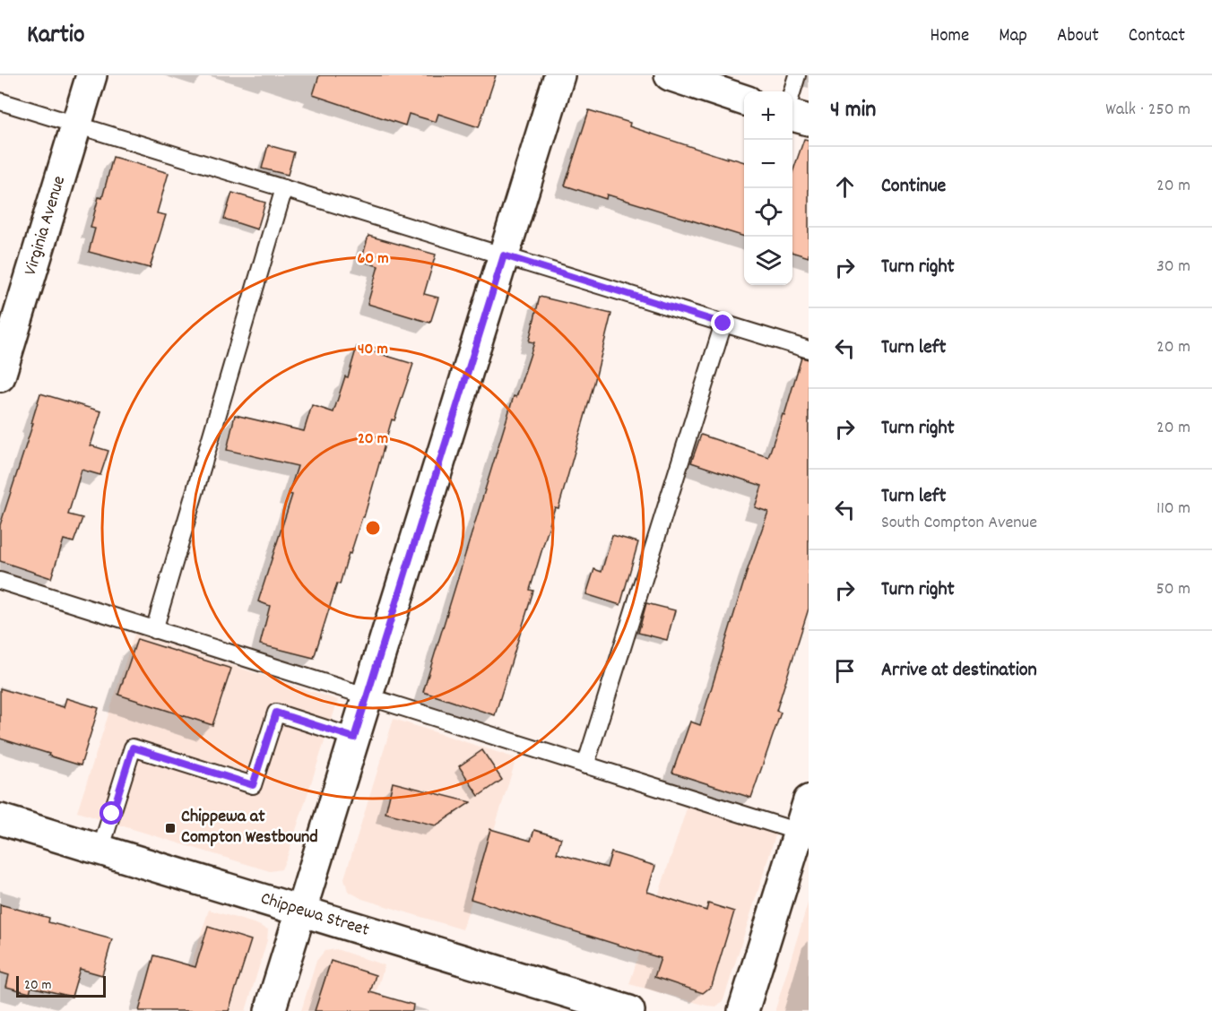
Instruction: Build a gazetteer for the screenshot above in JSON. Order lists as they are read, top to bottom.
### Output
{
  "streets": {
    "street": ["Virginia Avenue", "Chippewa Street"]
  },
  "places": {
    "transit": ["Chippewa at Compton Westbound"]
  },
  "scale_bar": "20 m",
  "page": {
    "header": "Kartio",
    "nav": [
      "Home",
      "Map",
      "About",
      "Contact"
    ],
    "heading": ["4 min", "Walk · 250 m"],
    "map_buttons": ["+", "−"],
    "list": [
      ["Continue", "20 m"],
      ["Turn right", "30 m"],
      ["Turn left", "20 m"],
      ["Turn right", "20 m"],
      ["Turn left", "South Compton Avenue", "110 m"],
      ["Turn right", "50 m"],
      "Arrive at destination"
    ],
    "scale": "20 m"
  },
  "rings": ["60 m", "40 m", "20 m"]
}
